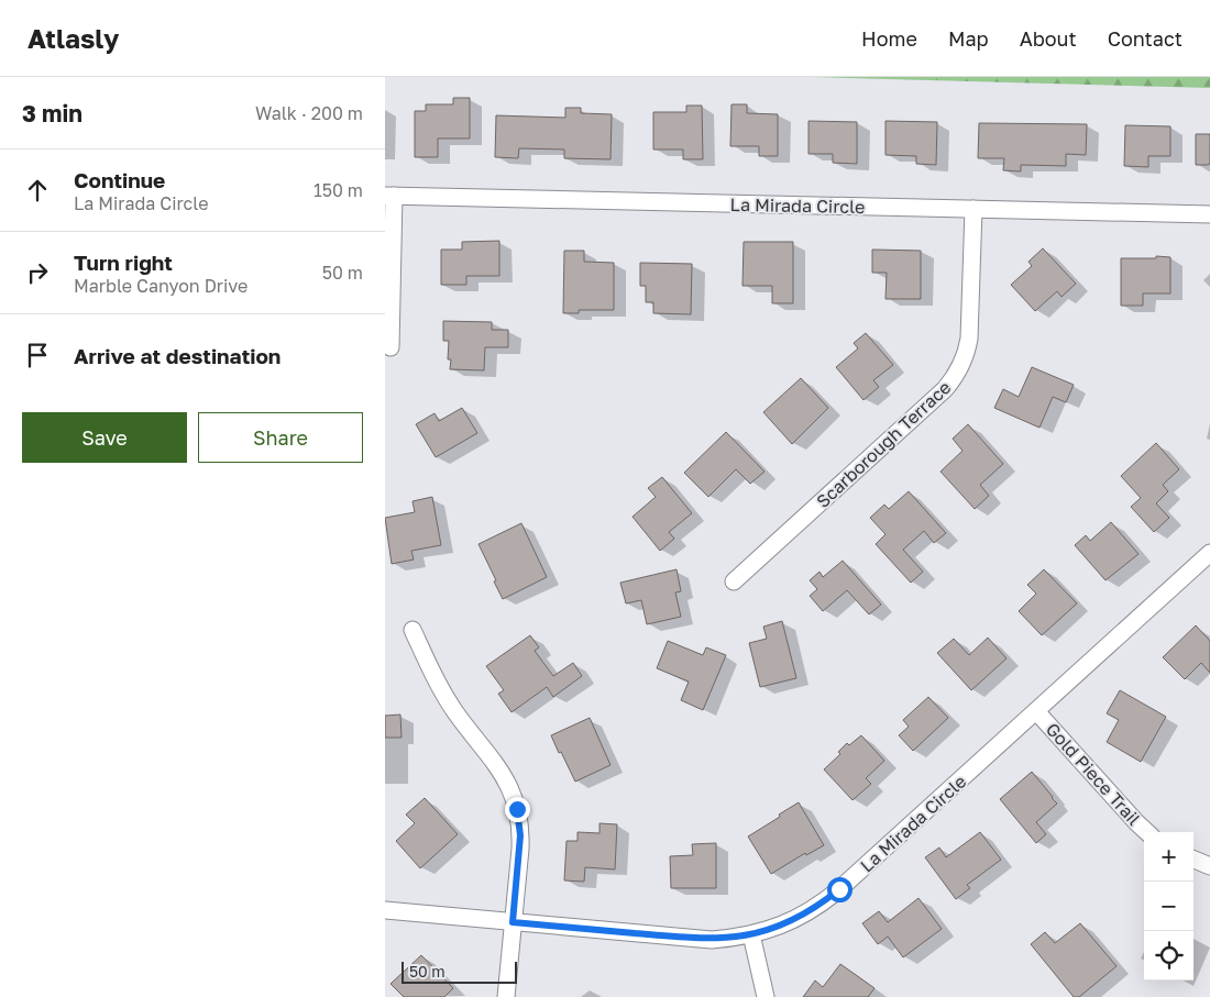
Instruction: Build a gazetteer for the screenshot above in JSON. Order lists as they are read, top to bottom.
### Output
{
  "streets": {
    "street": ["La Mirada Circle", "Scarborough Terrace", "Gold Piece Trail"]
  },
  "crossings": [
    ["La Mirada Circle", "Scarborough Terrace"],
    ["La Mirada Circle", "Gold Piece Trail"]
  ],
  "scale_bar": "50 m",
  "page": {
    "header": "Atlasly",
    "nav": [
      "Home",
      "Map",
      "About",
      "Contact"
    ],
    "heading": ["3 min", "Walk · 200 m"],
    "list": [
      ["Continue", "La Mirada Circle", "150 m"],
      ["Turn right", "Marble Canyon Drive", "50 m"],
      "Arrive at destination"
    ],
    "buttons": ["Save", "Share"],
    "map_buttons": ["+", "−"],
    "scale": "50 m"
  }
}
